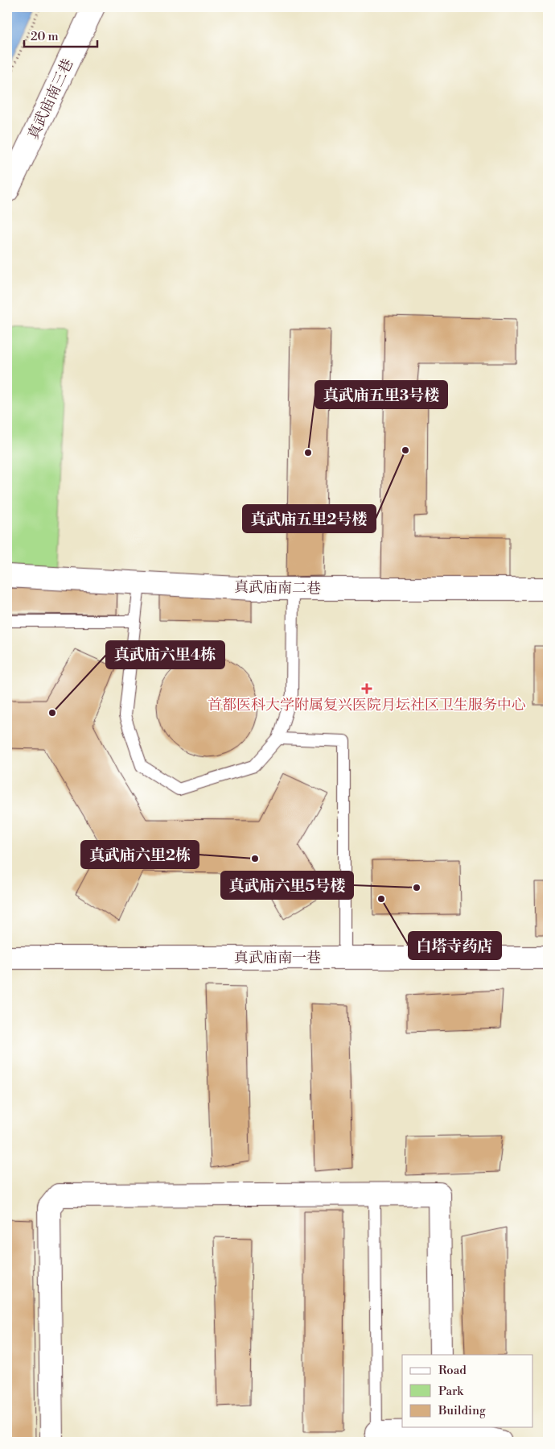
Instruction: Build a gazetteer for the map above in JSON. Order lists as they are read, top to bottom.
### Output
{
  "streets": {
    "street": ["真武庙南三巷", "真武庙南二巷", "真武庙南一巷"]
  },
  "places": {
    "other": [
      "真武庙五里2号楼",
      "真武庙五里3号楼",
      "真武庙六里4栋",
      "真武庙六里2栋",
      "真武庙六里5号楼",
      "白塔寺药店"
    ],
    "health": ["首都医科大学附属复兴医院月坛社区卫生服务中心"]
  },
  "legend": ["Road", "Park", "Building"],
  "scale_bar": "20 m"
}
